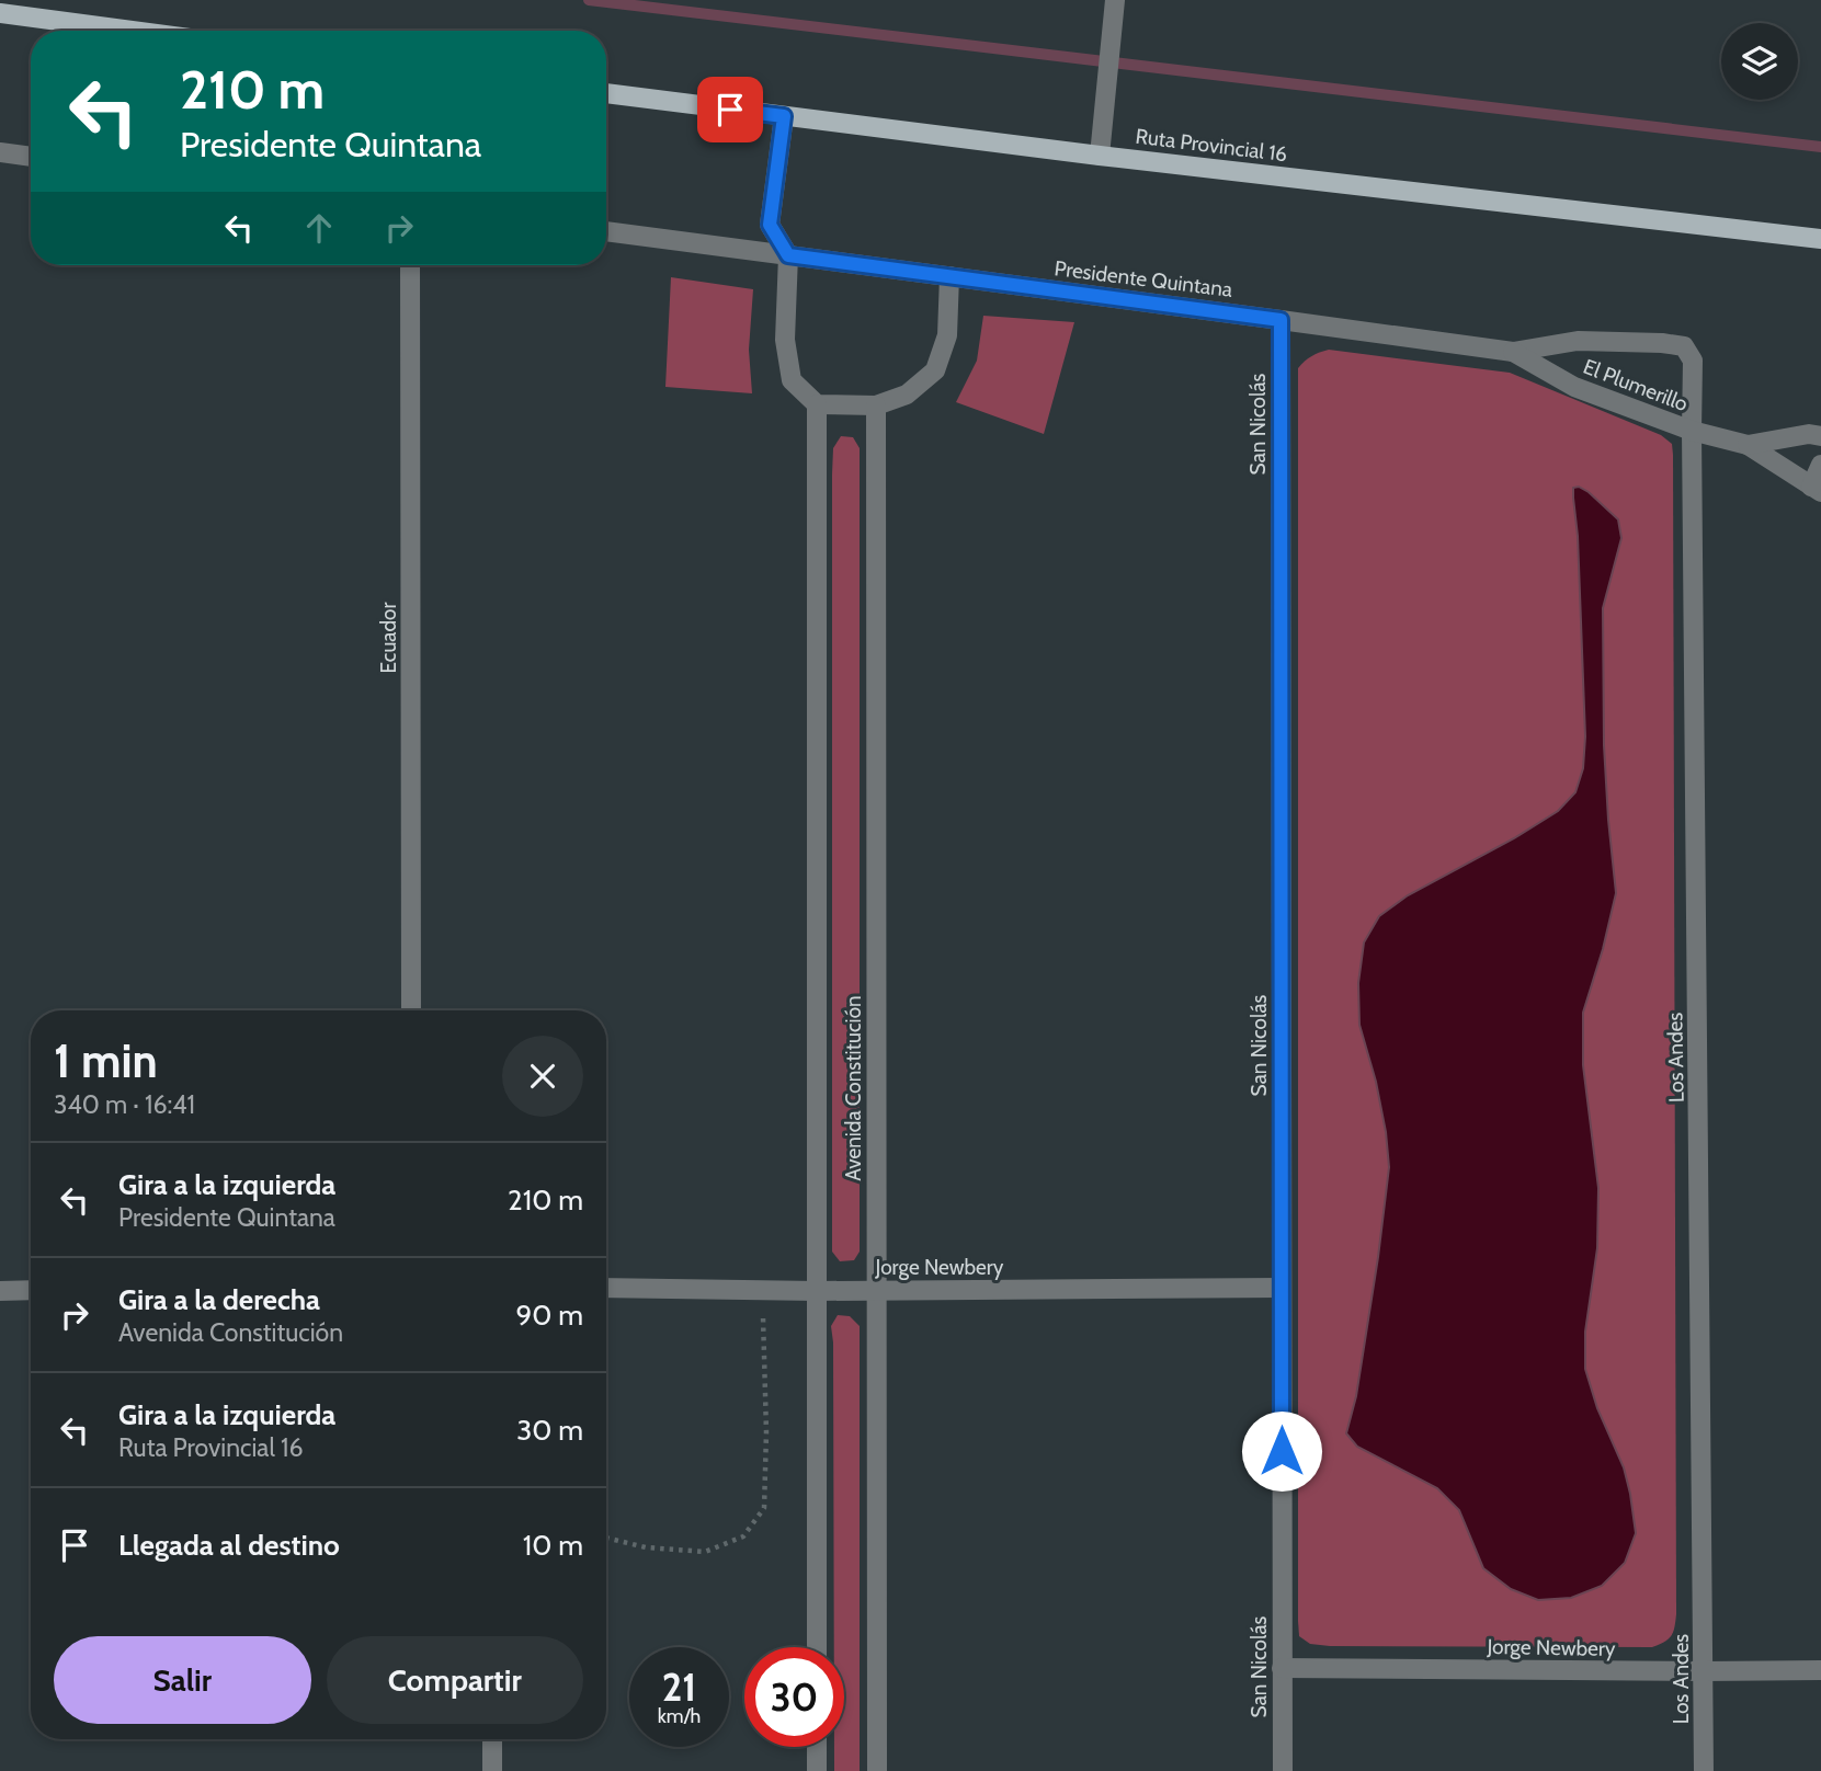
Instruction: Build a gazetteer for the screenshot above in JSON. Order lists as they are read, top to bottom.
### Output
{
  "streets": {
    "main road": ["Ruta Provincial 16"],
    "street": [
      "Presidente Quintana",
      "El Plumerillo",
      "San Nicolás",
      "Ecuador",
      "Los Andes",
      "Avenida Constitución",
      "Jorge Newbery"
    ]
  },
  "crossings": [
    ["Presidente Quintana", "El Plumerillo"],
    ["Presidente Quintana", "San Nicolás"],
    ["Presidente Quintana", "Los Andes"],
    ["El Plumerillo", "Los Andes"],
    ["San Nicolás", "Jorge Newbery"],
    ["Los Andes", "Jorge Newbery"],
    ["Avenida Constitución", "Jorge Newbery"]
  ],
  "page": {
    "turn": ["210 m", "Presidente Quintana"],
    "heading": ["1 min", "340 m · 16:41"],
    "list": [
      {
        "name": "Gira a la izquierda",
        "note": "Presidente Quintana",
        "value": "210 m"
      },
      {
        "name": "Gira a la derecha",
        "note": "Avenida Constitución",
        "value": "90 m"
      },
      {
        "name": "Gira a la izquierda",
        "note": "Ruta Provincial 16",
        "value": "30 m"
      },
      {
        "name": "Llegada al destino",
        "value": "10 m"
      }
    ],
    "buttons": ["Salir", "Compartir"],
    "speed": "21 km/h",
    "limit": "30"
  }
}
